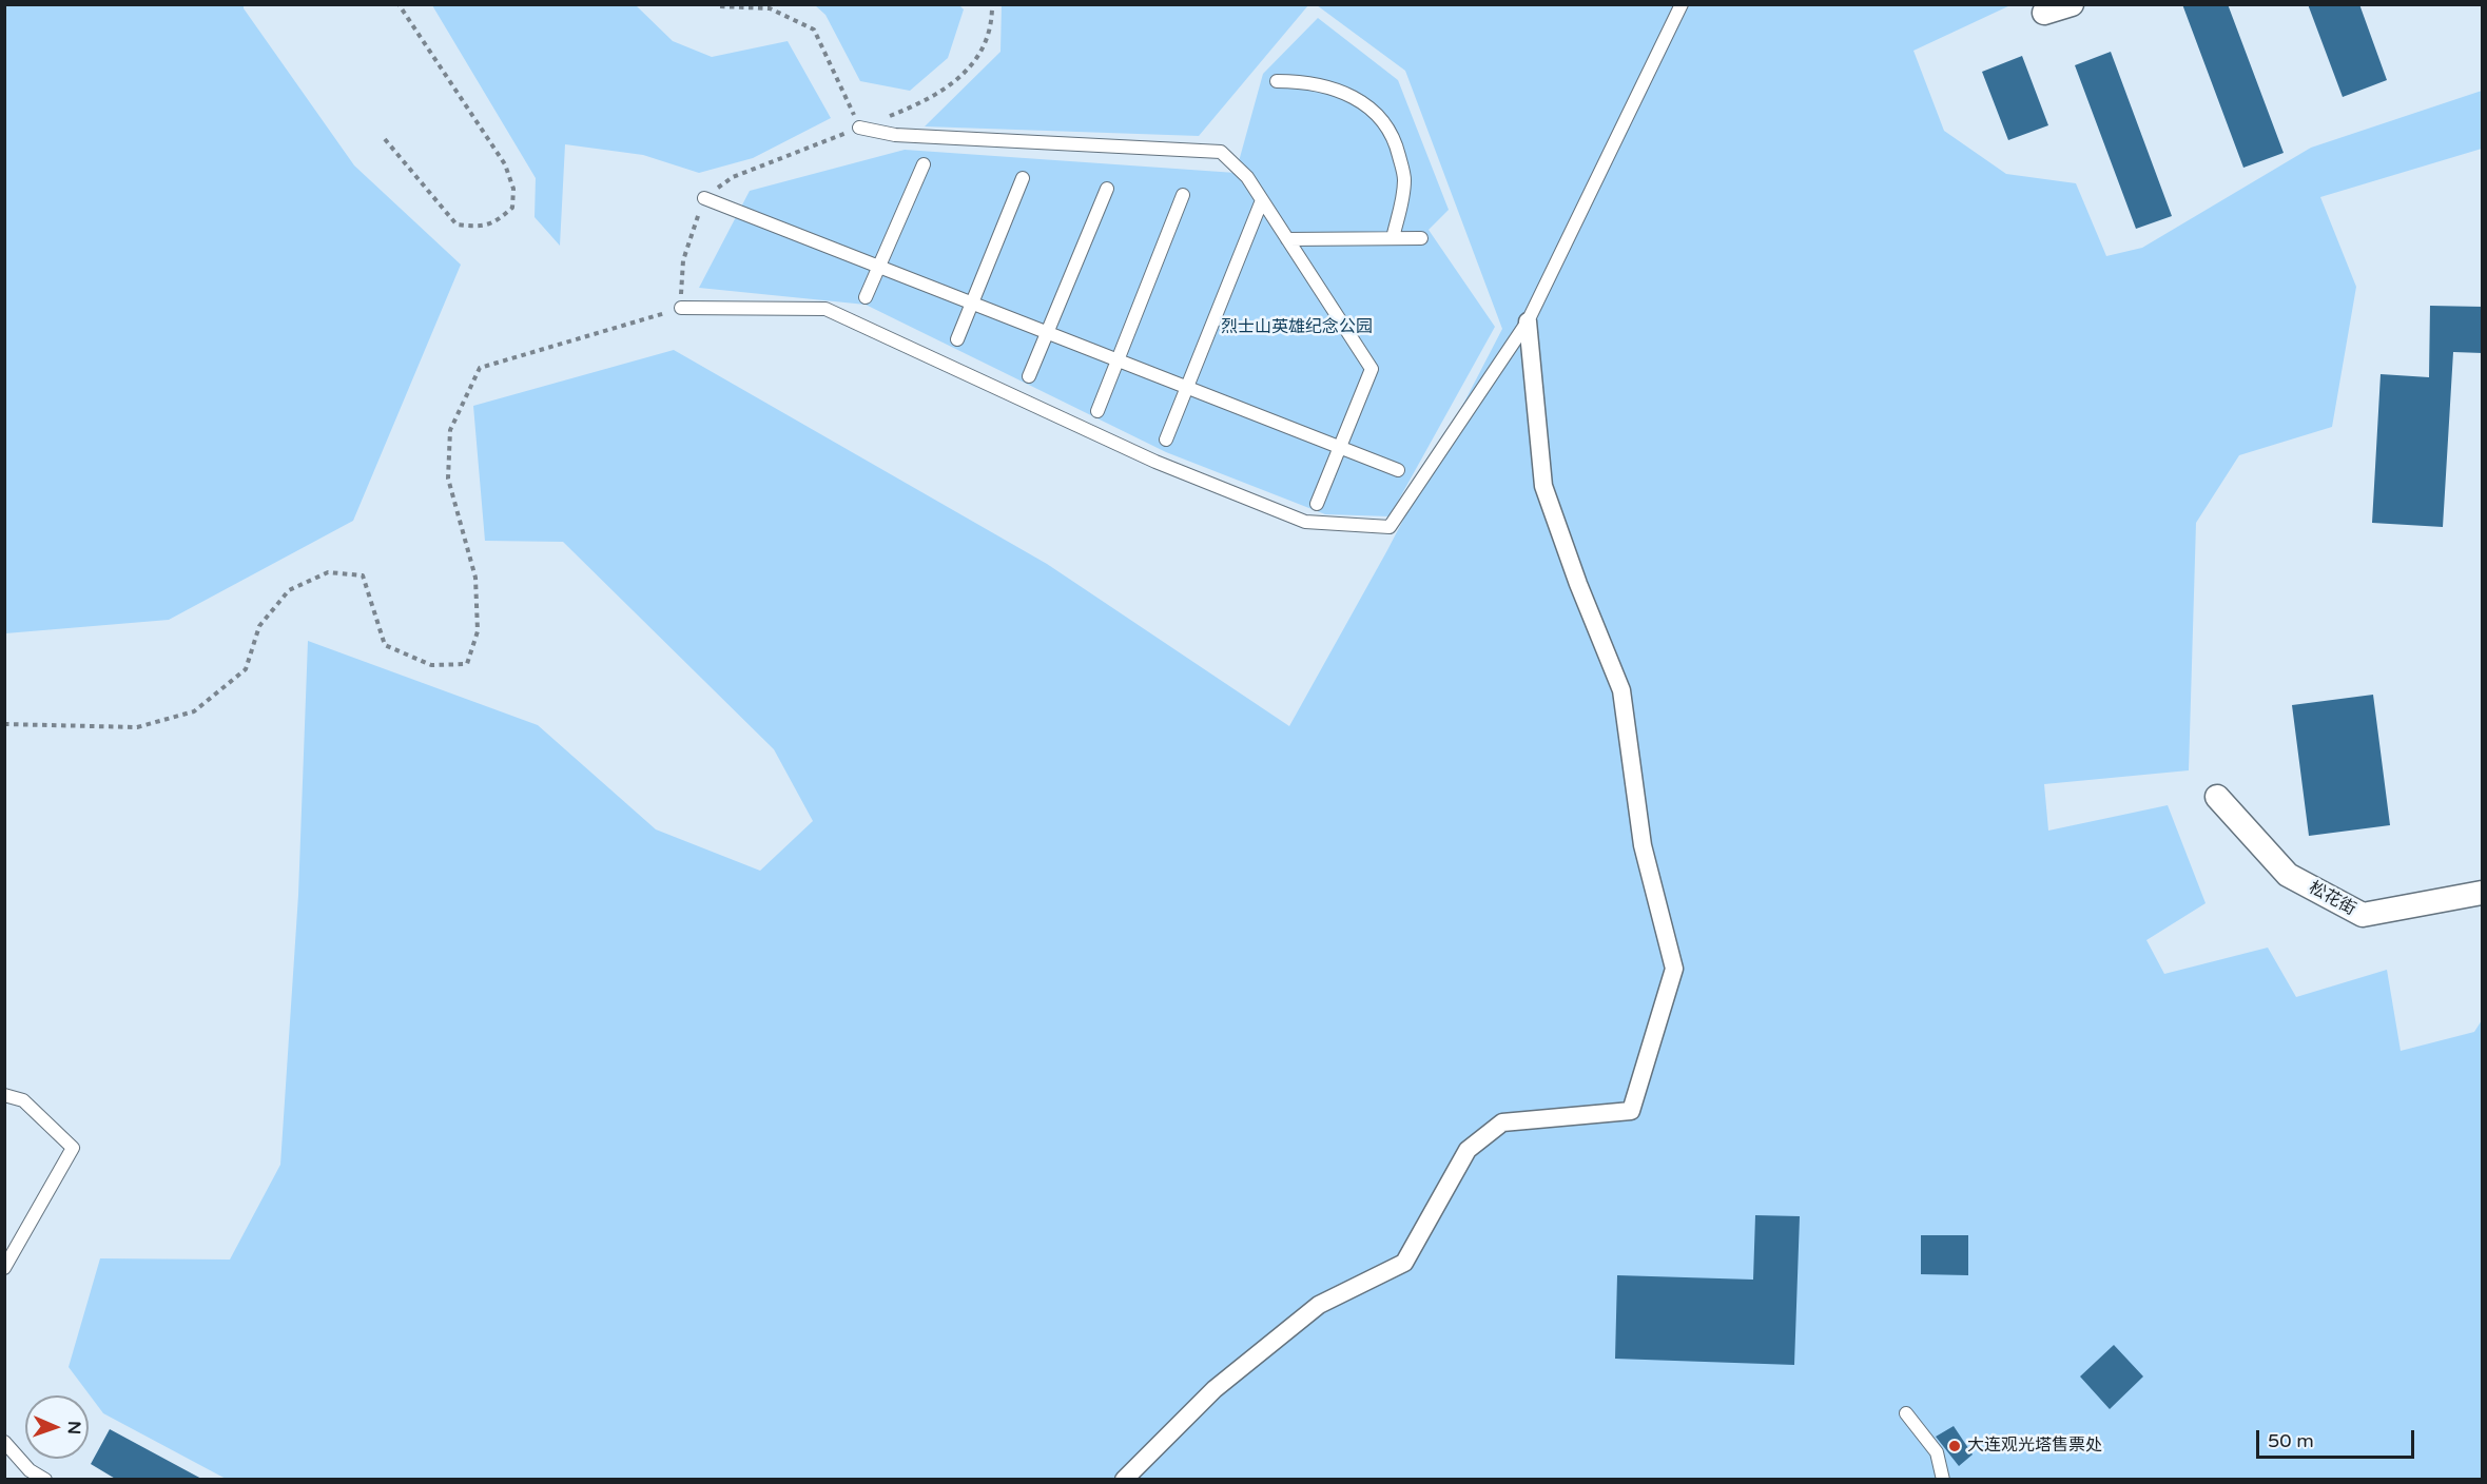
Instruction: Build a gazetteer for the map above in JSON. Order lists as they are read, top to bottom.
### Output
{
  "streets": {
    "street": ["松花街"]
  },
  "parks": ["烈士山英雄纪念公园"],
  "places": ["大连观光塔售票处"],
  "scale_bar": "50 m",
  "north": "right"
}
